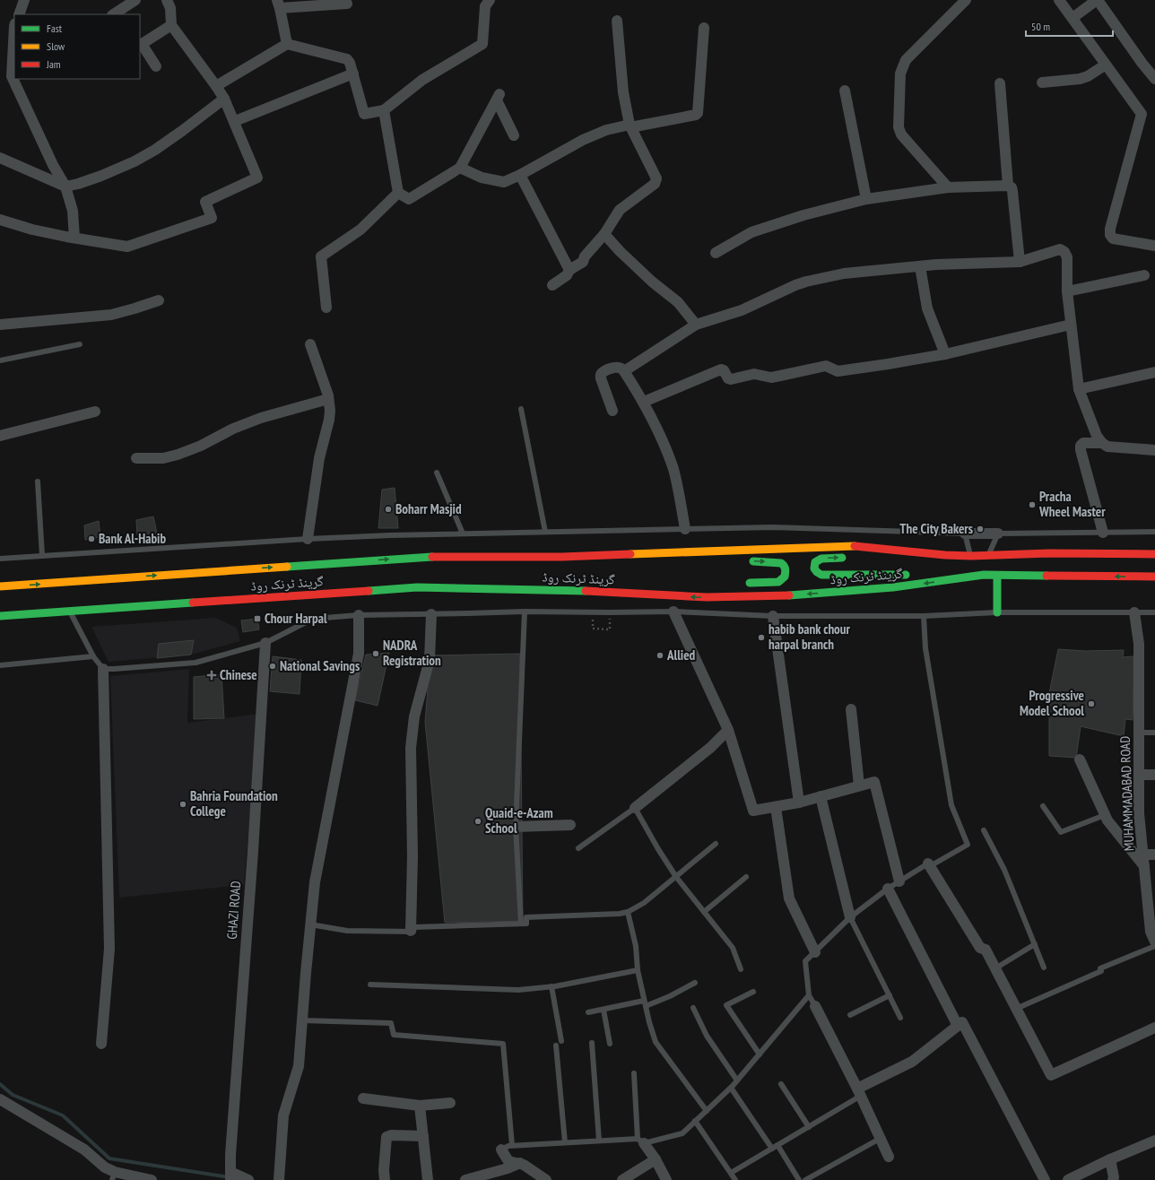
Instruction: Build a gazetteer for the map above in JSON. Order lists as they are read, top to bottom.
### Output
{
  "streets": {
    "highway": ["گرینڈ ٹرنک روڈ"],
    "street": ["MUHAMMADABAD ROAD", "GHAZI ROAD"]
  },
  "places": {
    "other": [
      "Pracha Wheel Master",
      "Boharr Masjid",
      "The City Bakers",
      "Bank Al-Habib",
      "habib bank chour harpal branch",
      "NADRA Registration",
      "Allied",
      "National Savings",
      "Progressive Model School",
      "Bahria Foundation College",
      "Quaid-e-Azam School"
    ],
    "transit": ["Chour Harpal"],
    "health": ["Chinese"]
  },
  "legend": ["Fast", "Slow", "Jam"],
  "scale_bar": "50 m"
}
